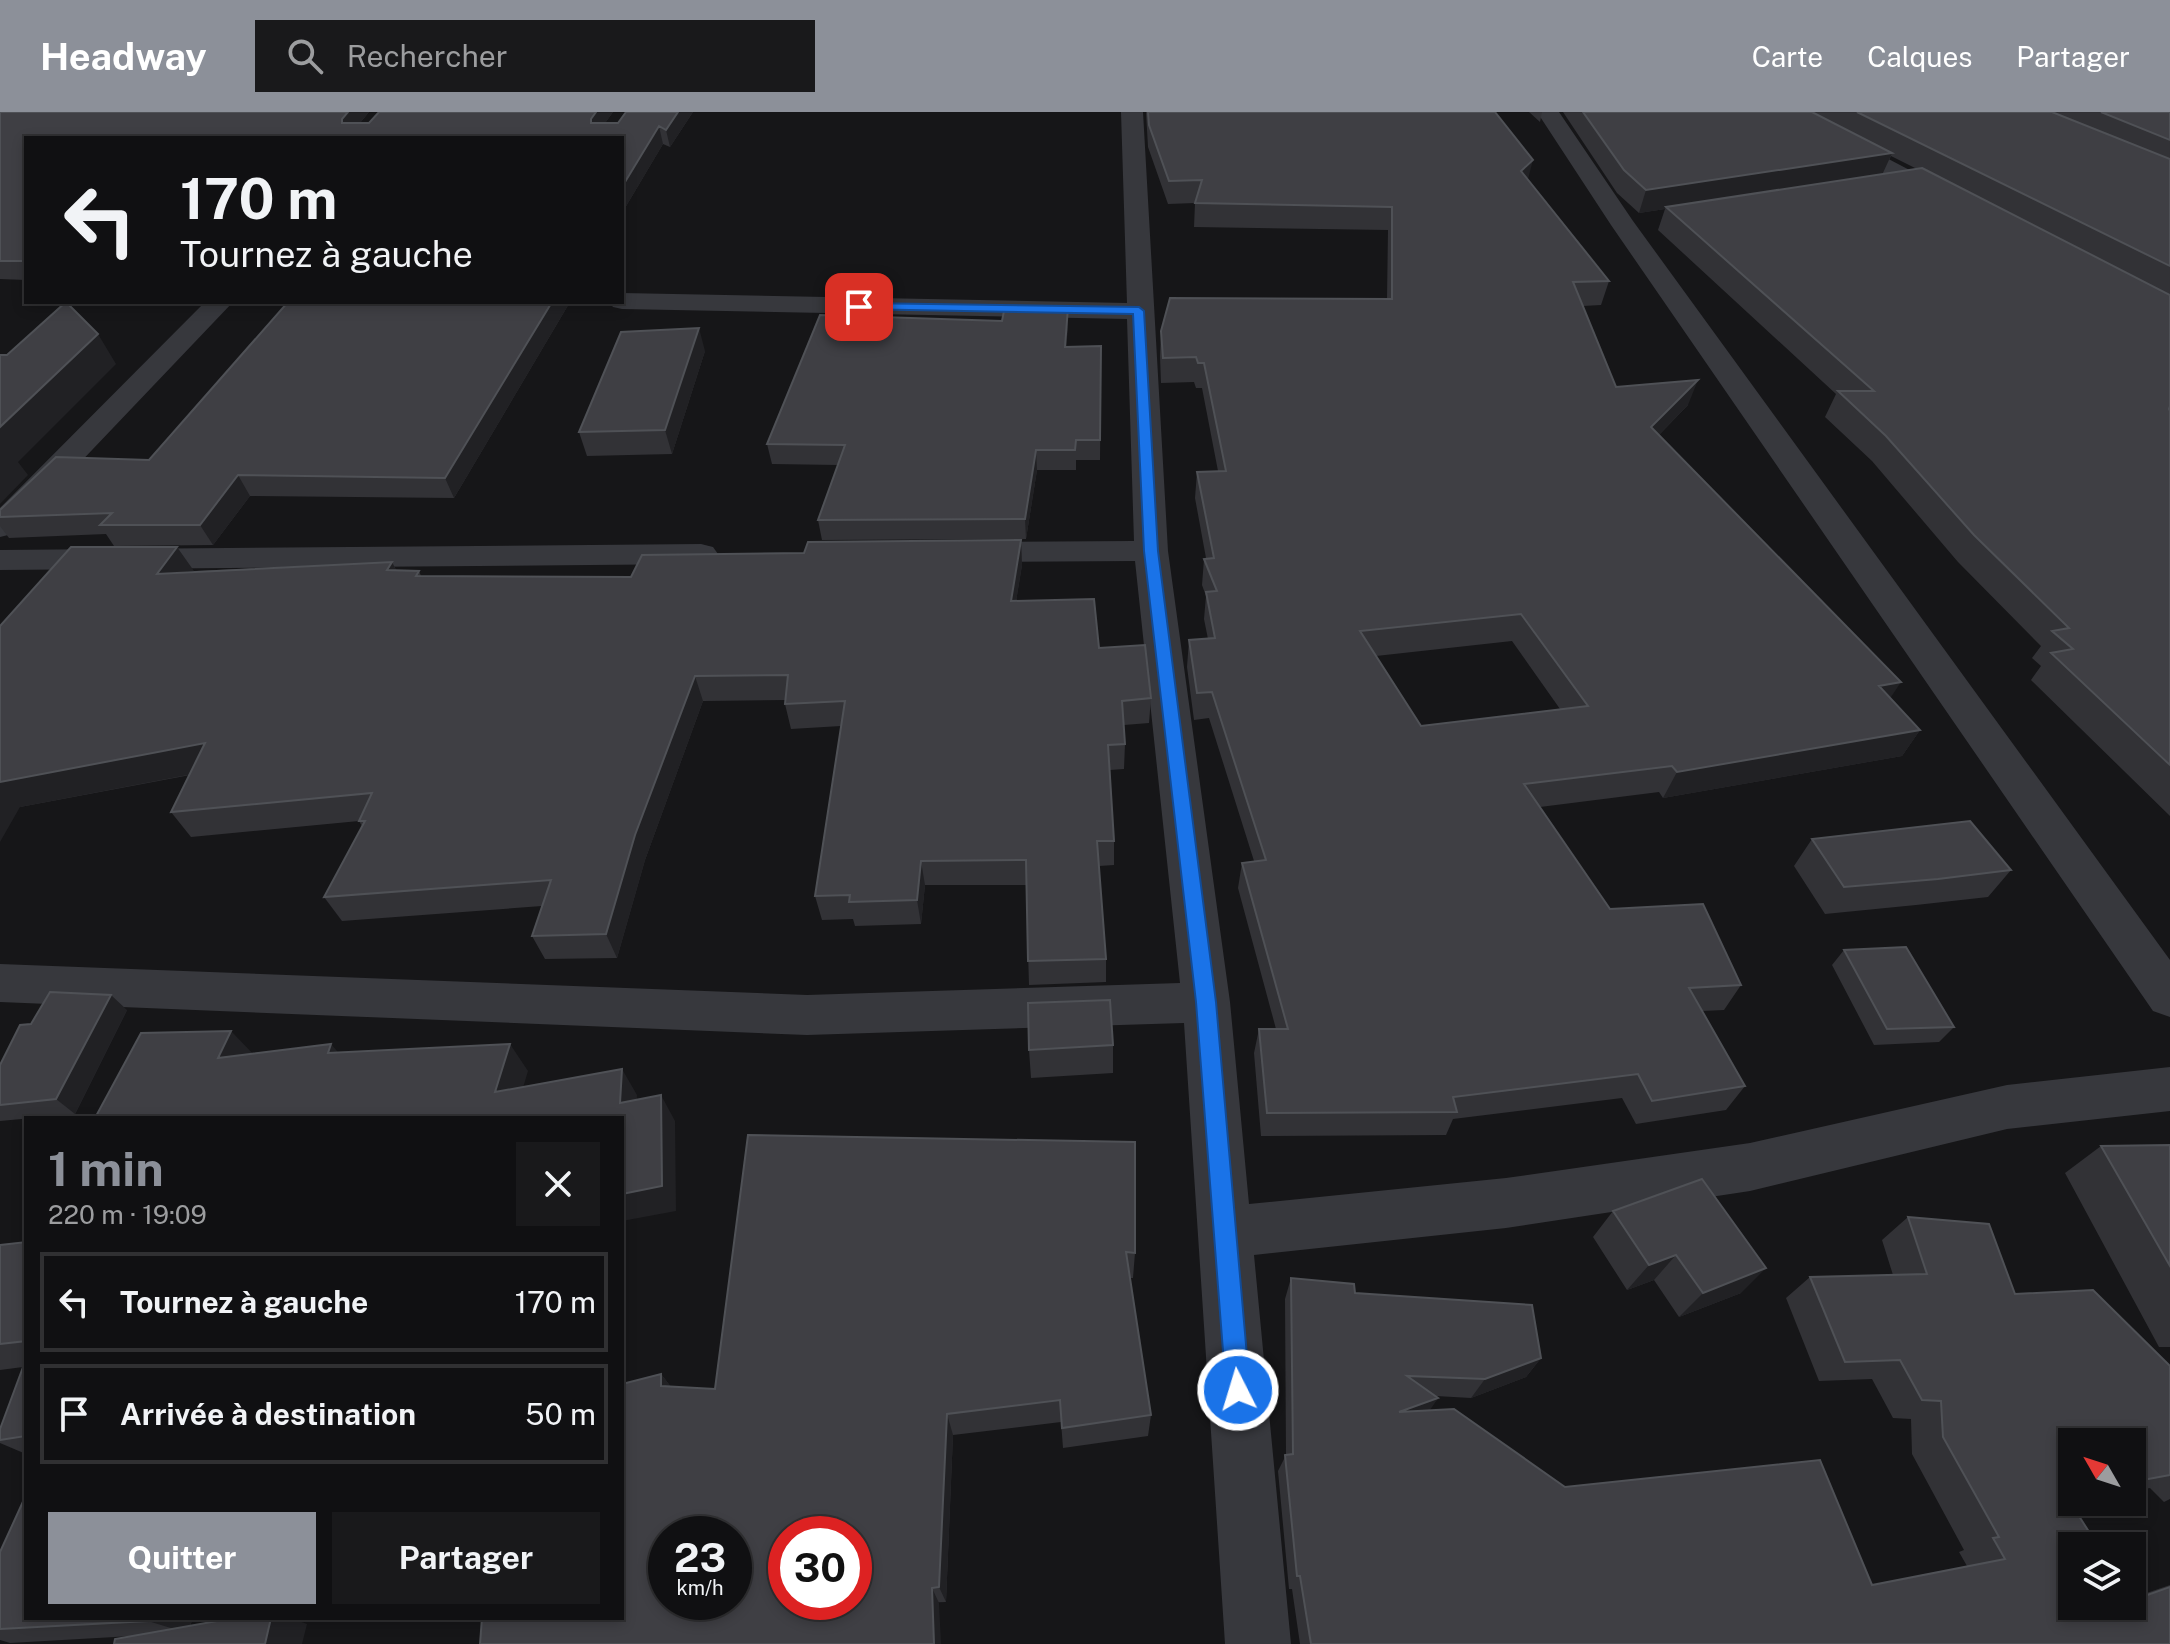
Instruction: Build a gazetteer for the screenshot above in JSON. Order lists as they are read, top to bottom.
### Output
{
  "north": "top left",
  "page": {
    "header": "Headway",
    "search": "Rechercher",
    "nav": ["Carte", "Calques", "Partager"],
    "turn": ["170 m", "Tournez à gauche"],
    "heading": ["1 min", "220 m · 19:09"],
    "list": [
      {
        "name": "Tournez à gauche",
        "value": "170 m"
      },
      {
        "name": "Arrivée à destination",
        "value": "50 m"
      }
    ],
    "buttons": ["Quitter", "Partager"],
    "speed": "23 km/h",
    "limit": "30"
  }
}
